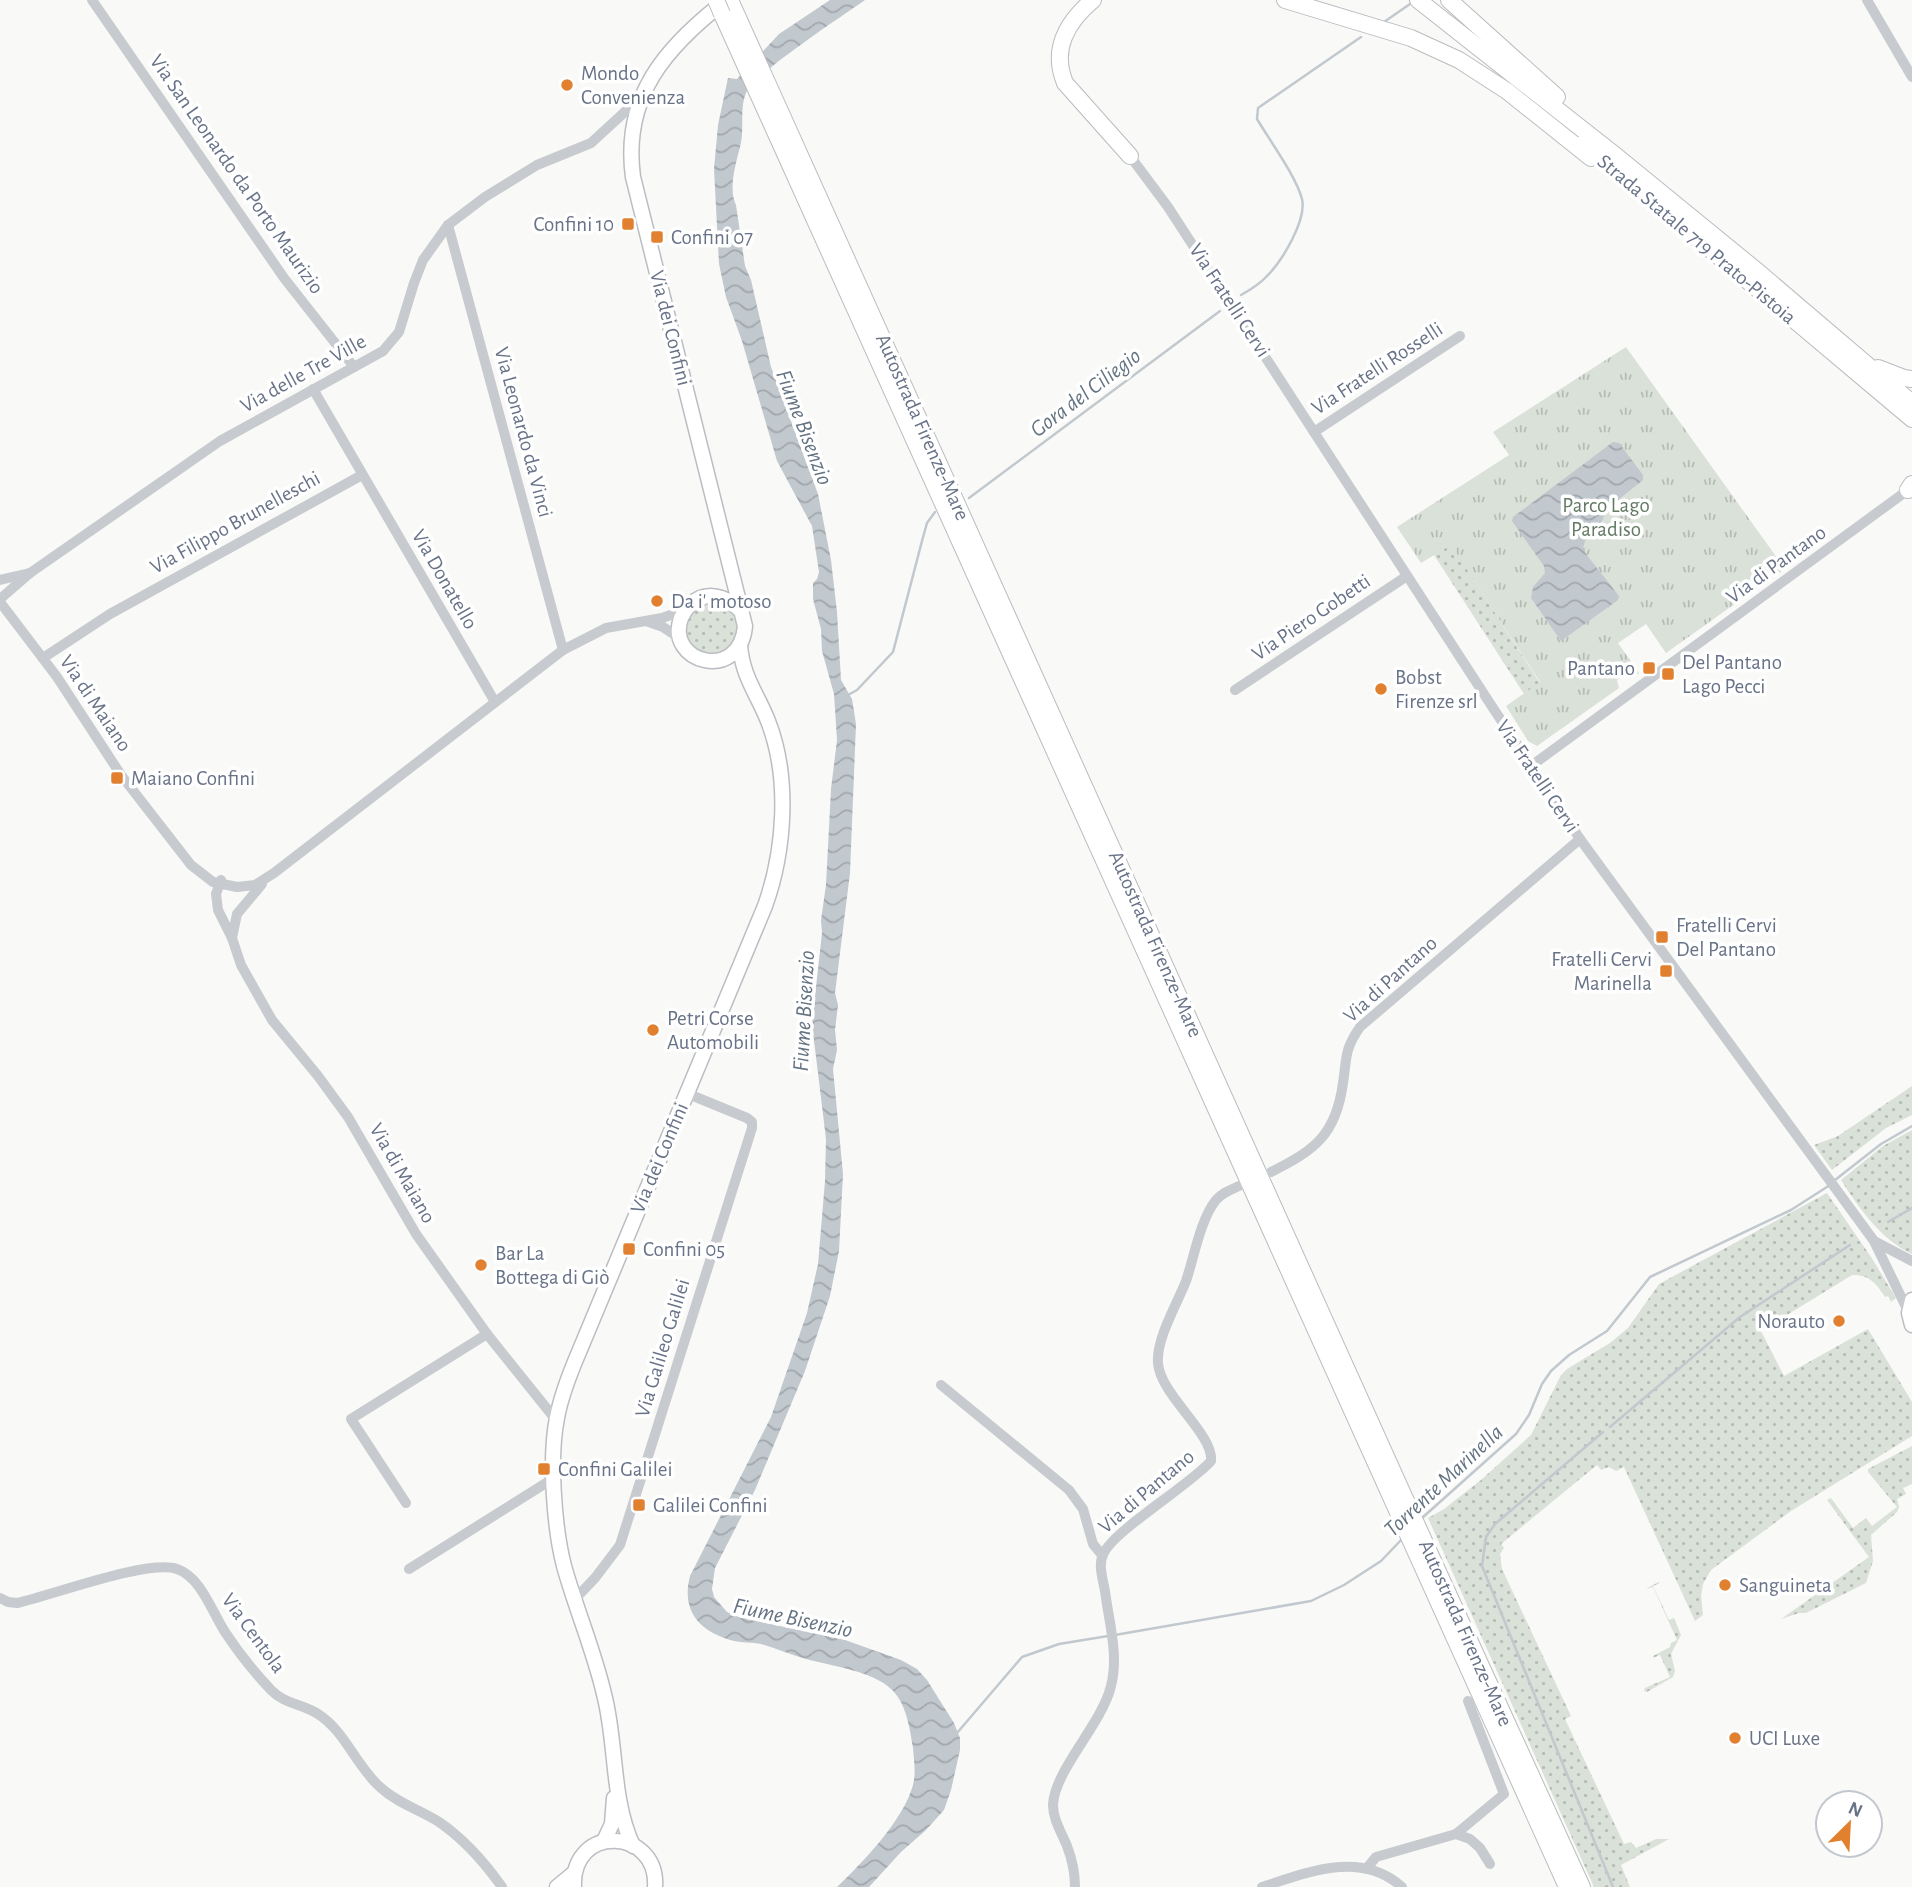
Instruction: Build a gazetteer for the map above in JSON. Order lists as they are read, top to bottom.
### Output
{
  "streets": {
    "highway": ["Strada Statale 719 Prato-Pistoia", "Autostrada Firenze-Mare"],
    "main road": ["Via dei Confini"],
    "street": [
      "Via San Leonardo da Porto Maurizio",
      "Via Fratelli Cervi",
      "Via Fratelli Rosselli",
      "Via delle Tre Ville",
      "Via Leonardo da Vinci",
      "Via Filippo Brunelleschi",
      "Via di Pantano",
      "Via Donatello",
      "Via Piero Gobetti",
      "Via di Maiano",
      "Via Galileo Galilei",
      "Via Centola"
    ]
  },
  "crossings": [
    ["Via San Leonardo da Porto Maurizio", "Via delle Tre Ville"],
    ["Via Fratelli Cervi", "Via Fratelli Rosselli"],
    ["Via Fratelli Cervi", "Via di Pantano"],
    ["Via Fratelli Cervi", "Via Piero Gobetti"],
    ["Via dei Confini", "Via delle Tre Ville"],
    ["Via dei Confini", "Autostrada Firenze-Mare"],
    ["Via dei Confini", "Via di Maiano"],
    ["Via dei Confini", "Via Galileo Galilei"],
    ["Via delle Tre Ville", "Via Leonardo da Vinci"],
    ["Via delle Tre Ville", "Via di Maiano"],
    ["Via Filippo Brunelleschi", "Via Donatello"],
    ["Via Filippo Brunelleschi", "Via di Maiano"]
  ],
  "water": ["Gora del Ciliegio", "Fiume Bisenzio", "Torrente Marinella"],
  "parks": ["Parco Lago Paradiso"],
  "places": {
    "other": [
      "Mondo Convenienza",
      "Da i' motoso",
      "Bobst Firenze srl",
      "Petri Corse Automobili",
      "Bar La Bottega di Giò",
      "Norauto",
      "Sanguineta",
      "UCI Luxe"
    ],
    "transit": [
      "Confini 10",
      "Confini 07",
      "Pantano",
      "Del Pantano Lago Pecci",
      "Maiano Confini",
      "Fratelli Cervi Del Pantano",
      "Fratelli Cervi Marinella",
      "Confini 05",
      "Confini Galilei",
      "Galilei Confini"
    ]
  },
  "north": "top right"
}
